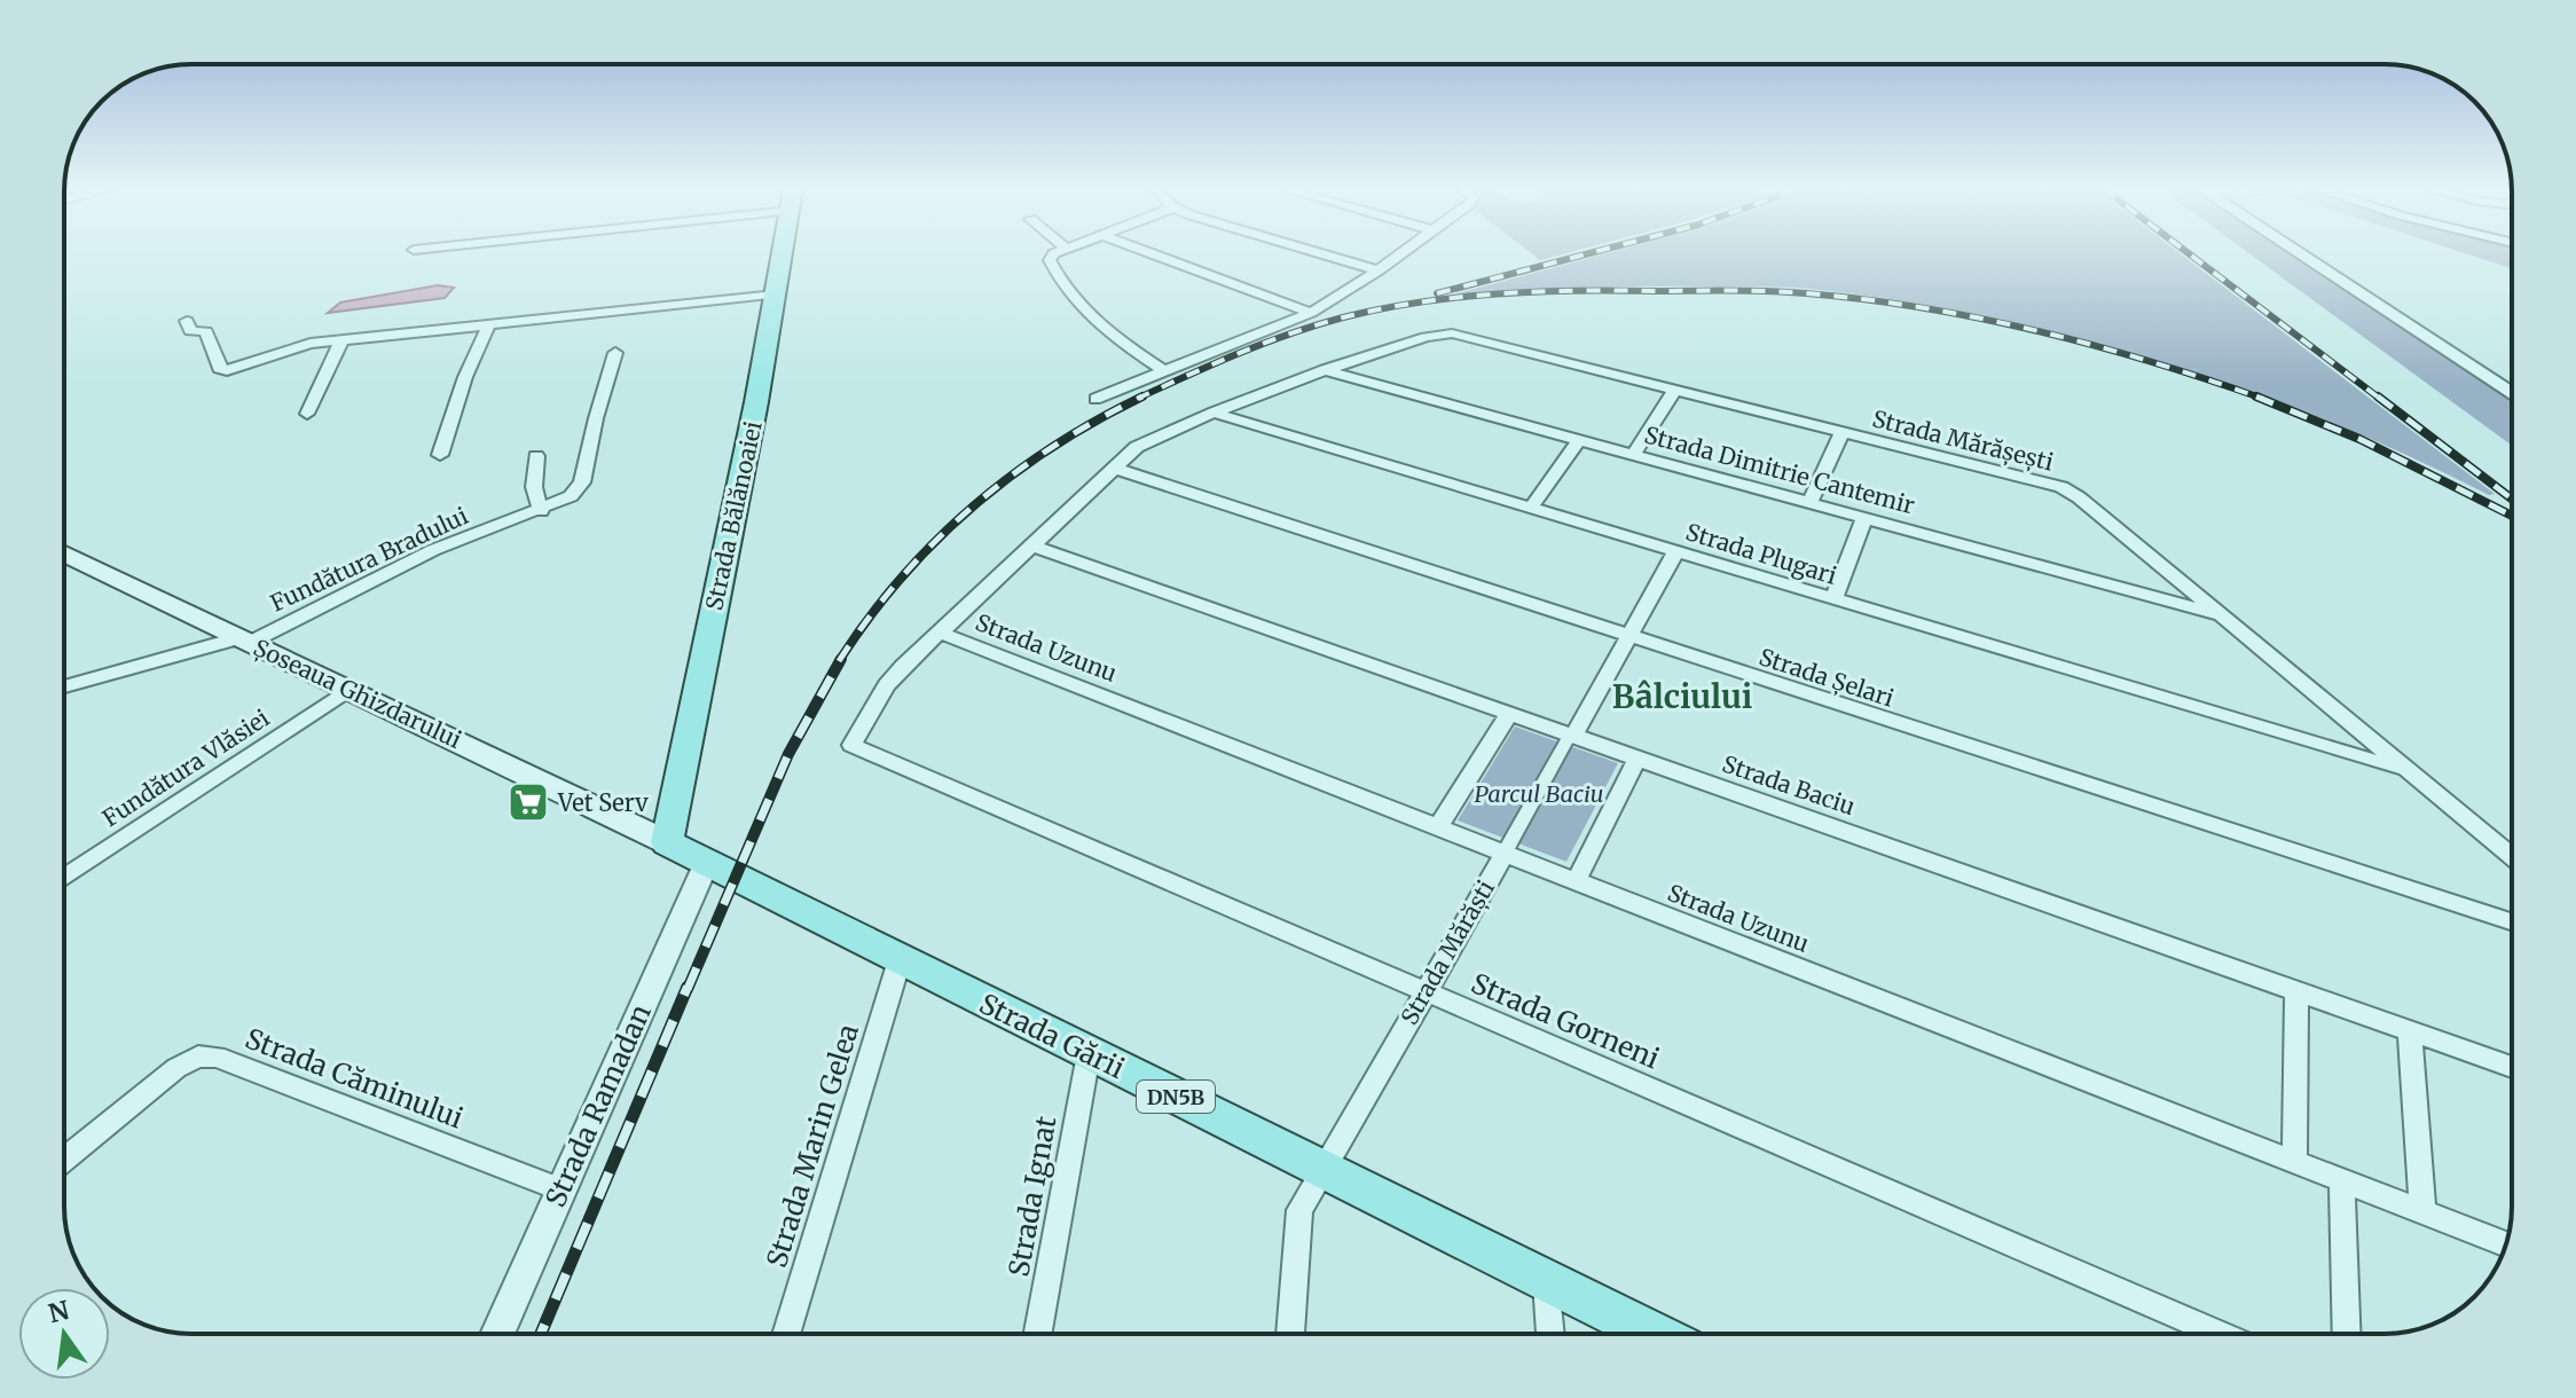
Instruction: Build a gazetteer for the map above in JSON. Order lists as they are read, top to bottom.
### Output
{
  "streets": {
    "main road": [
      "Strada Bălănoaiei",
      "Șoseaua Ghizdarului",
      "Strada Gării",
      "DN5B"
    ],
    "street": [
      "Strada Mărășești",
      "Strada Dimitrie Cantemir",
      "Strada Plugari",
      "Fundătura Bradului",
      "Strada Uzunu",
      "Strada Șelari",
      "Fundătura Vlăsiei",
      "Strada Baciu",
      "Strada Mărăști",
      "Strada Gorneni",
      "Strada Căminului",
      "Strada Ramadan",
      "Strada Marin Gelea",
      "Strada Ignat"
    ]
  },
  "crossings": [
    ["Strada Mărășești", "Strada Dimitrie Cantemir"],
    ["Strada Mărășești", "Strada Plugari"],
    ["Strada Bălănoaiei", "Șoseaua Ghizdarului"],
    ["Strada Bălănoaiei", "Strada Gării"],
    ["Strada Plugari", "Strada Mărăști"],
    ["Fundătura Bradului", "Șoseaua Ghizdarului"],
    ["Strada Uzunu", "Strada Mărăști"],
    ["Strada Uzunu", "Strada Gorneni"],
    ["Strada Șelari", "Strada Mărăști"],
    ["Șoseaua Ghizdarului", "Fundătura Vlăsiei"],
    ["Șoseaua Ghizdarului", "Strada Gării"],
    ["Strada Baciu", "Strada Mărăști"],
    ["Strada Mărăști", "Strada Gorneni"],
    ["Strada Mărăști", "Strada Gării"],
    ["Strada Gării", "Strada Ramadan"],
    ["Strada Gării", "Strada Marin Gelea"],
    ["Strada Gării", "Strada Ignat"],
    ["Strada Căminului", "Strada Ramadan"]
  ],
  "districts": ["Bâlciului"],
  "parks": ["Parcul Baciu"],
  "places": {
    "supermarket": ["Vet Serv"]
  },
  "north": "top"
}
